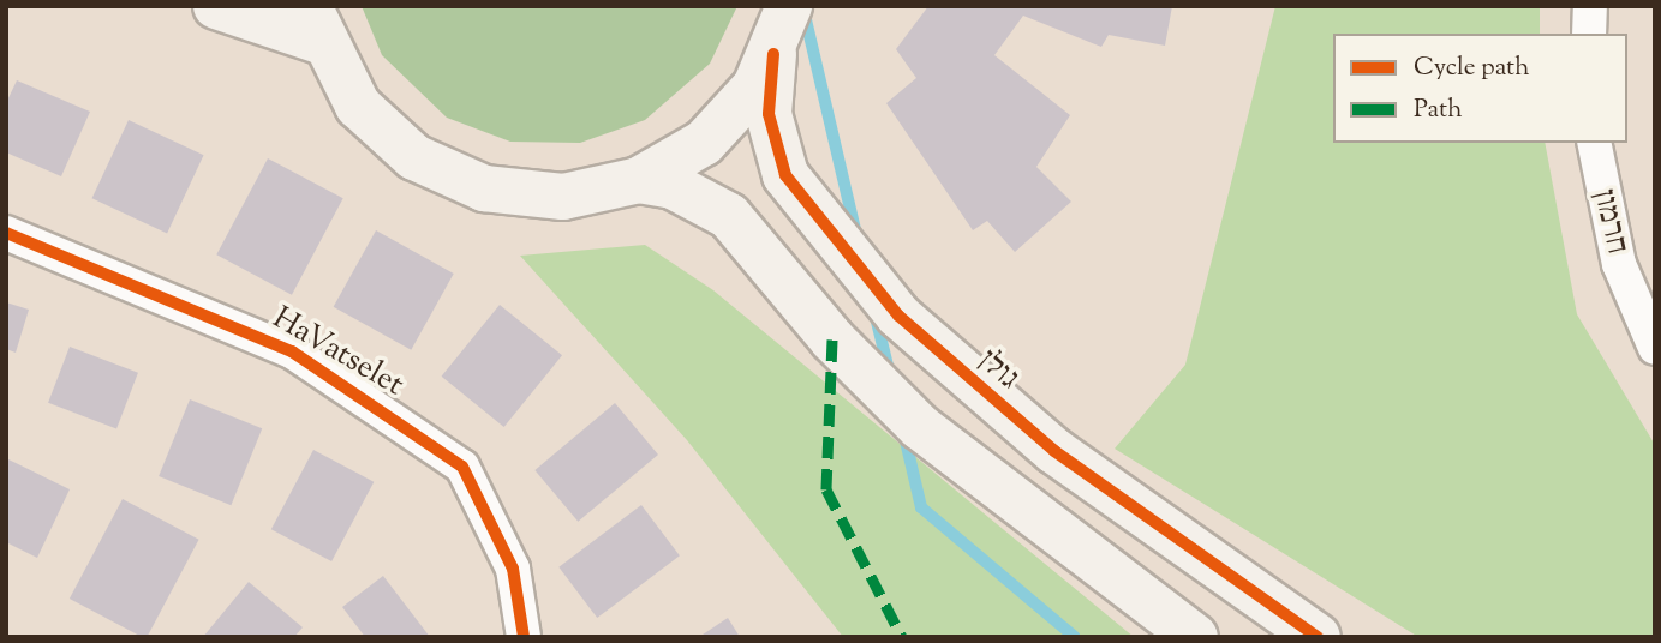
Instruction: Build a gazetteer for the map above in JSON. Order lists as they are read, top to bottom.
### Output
{
  "streets": {
    "street": ["חרמון", "HaVatselet", "גולן"]
  },
  "legend": ["Cycle path", "Path"]
}
